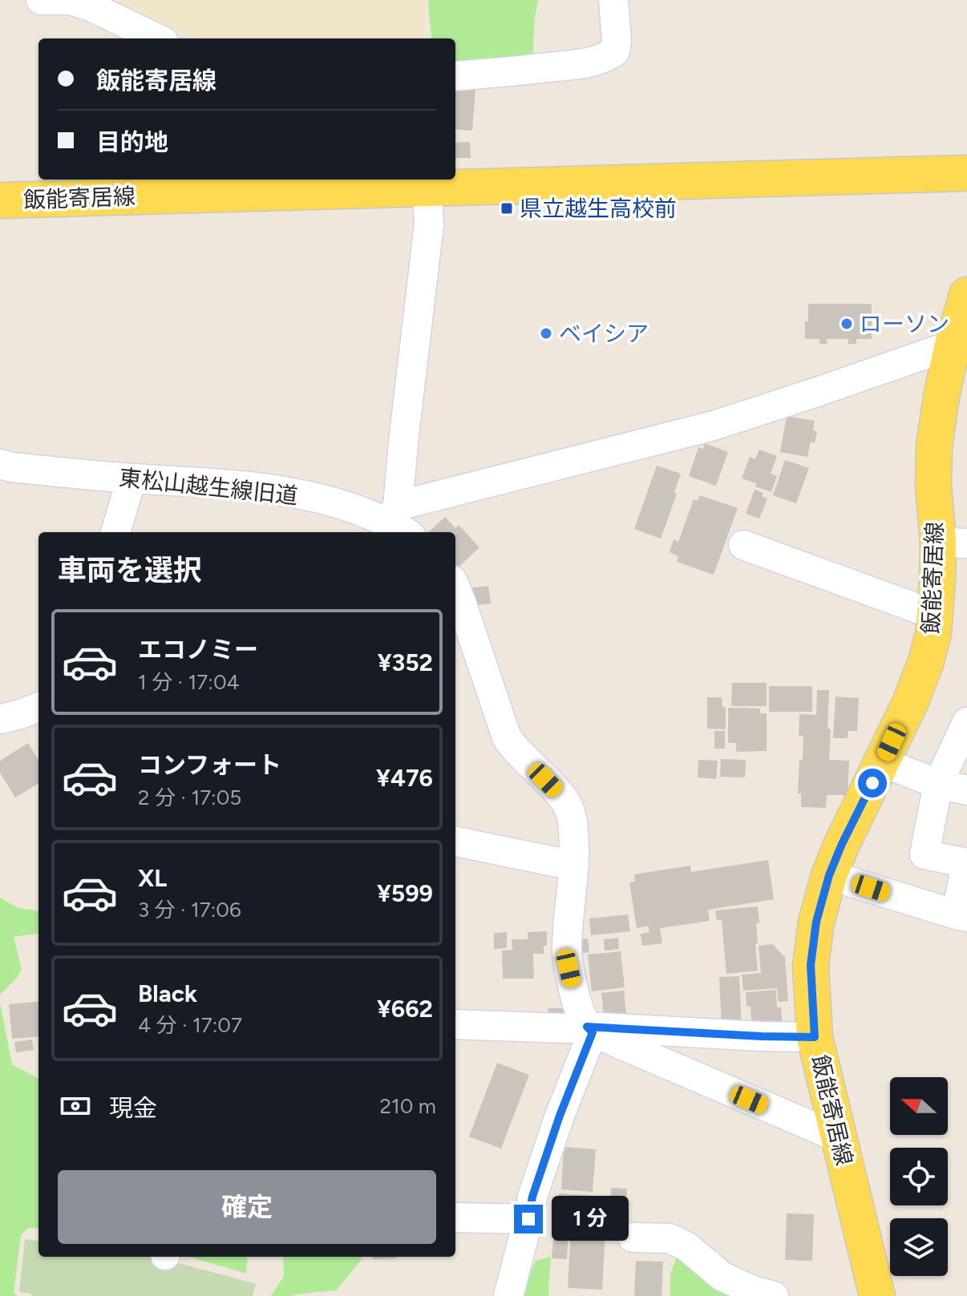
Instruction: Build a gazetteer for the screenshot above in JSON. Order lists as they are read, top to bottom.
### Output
{
  "streets": {
    "main road": ["飯能寄居線"],
    "street": ["東松山越生線旧道"]
  },
  "places": {
    "transit": ["県立越生高校前"],
    "other": ["ローソン", "ベイシア"]
  },
  "north": "left",
  "page": {
    "banner": ["飯能寄居線", "目的地"],
    "heading": "車両を選択",
    "list": [
      {
        "name": "エコノミー",
        "note": "1 分 · 17:04",
        "value": "¥352"
      },
      {
        "name": "コンフォート",
        "note": "2 分 · 17:05",
        "value": "¥476"
      },
      {
        "name": "XL",
        "note": "3 分 · 17:06",
        "value": "¥599"
      },
      {
        "name": "Black",
        "note": "4 分 · 17:07",
        "value": "¥662"
      }
    ],
    "pay": ["現金", "210 m"],
    "buttons": "確定",
    "bubble": "1 分"
  }
}
